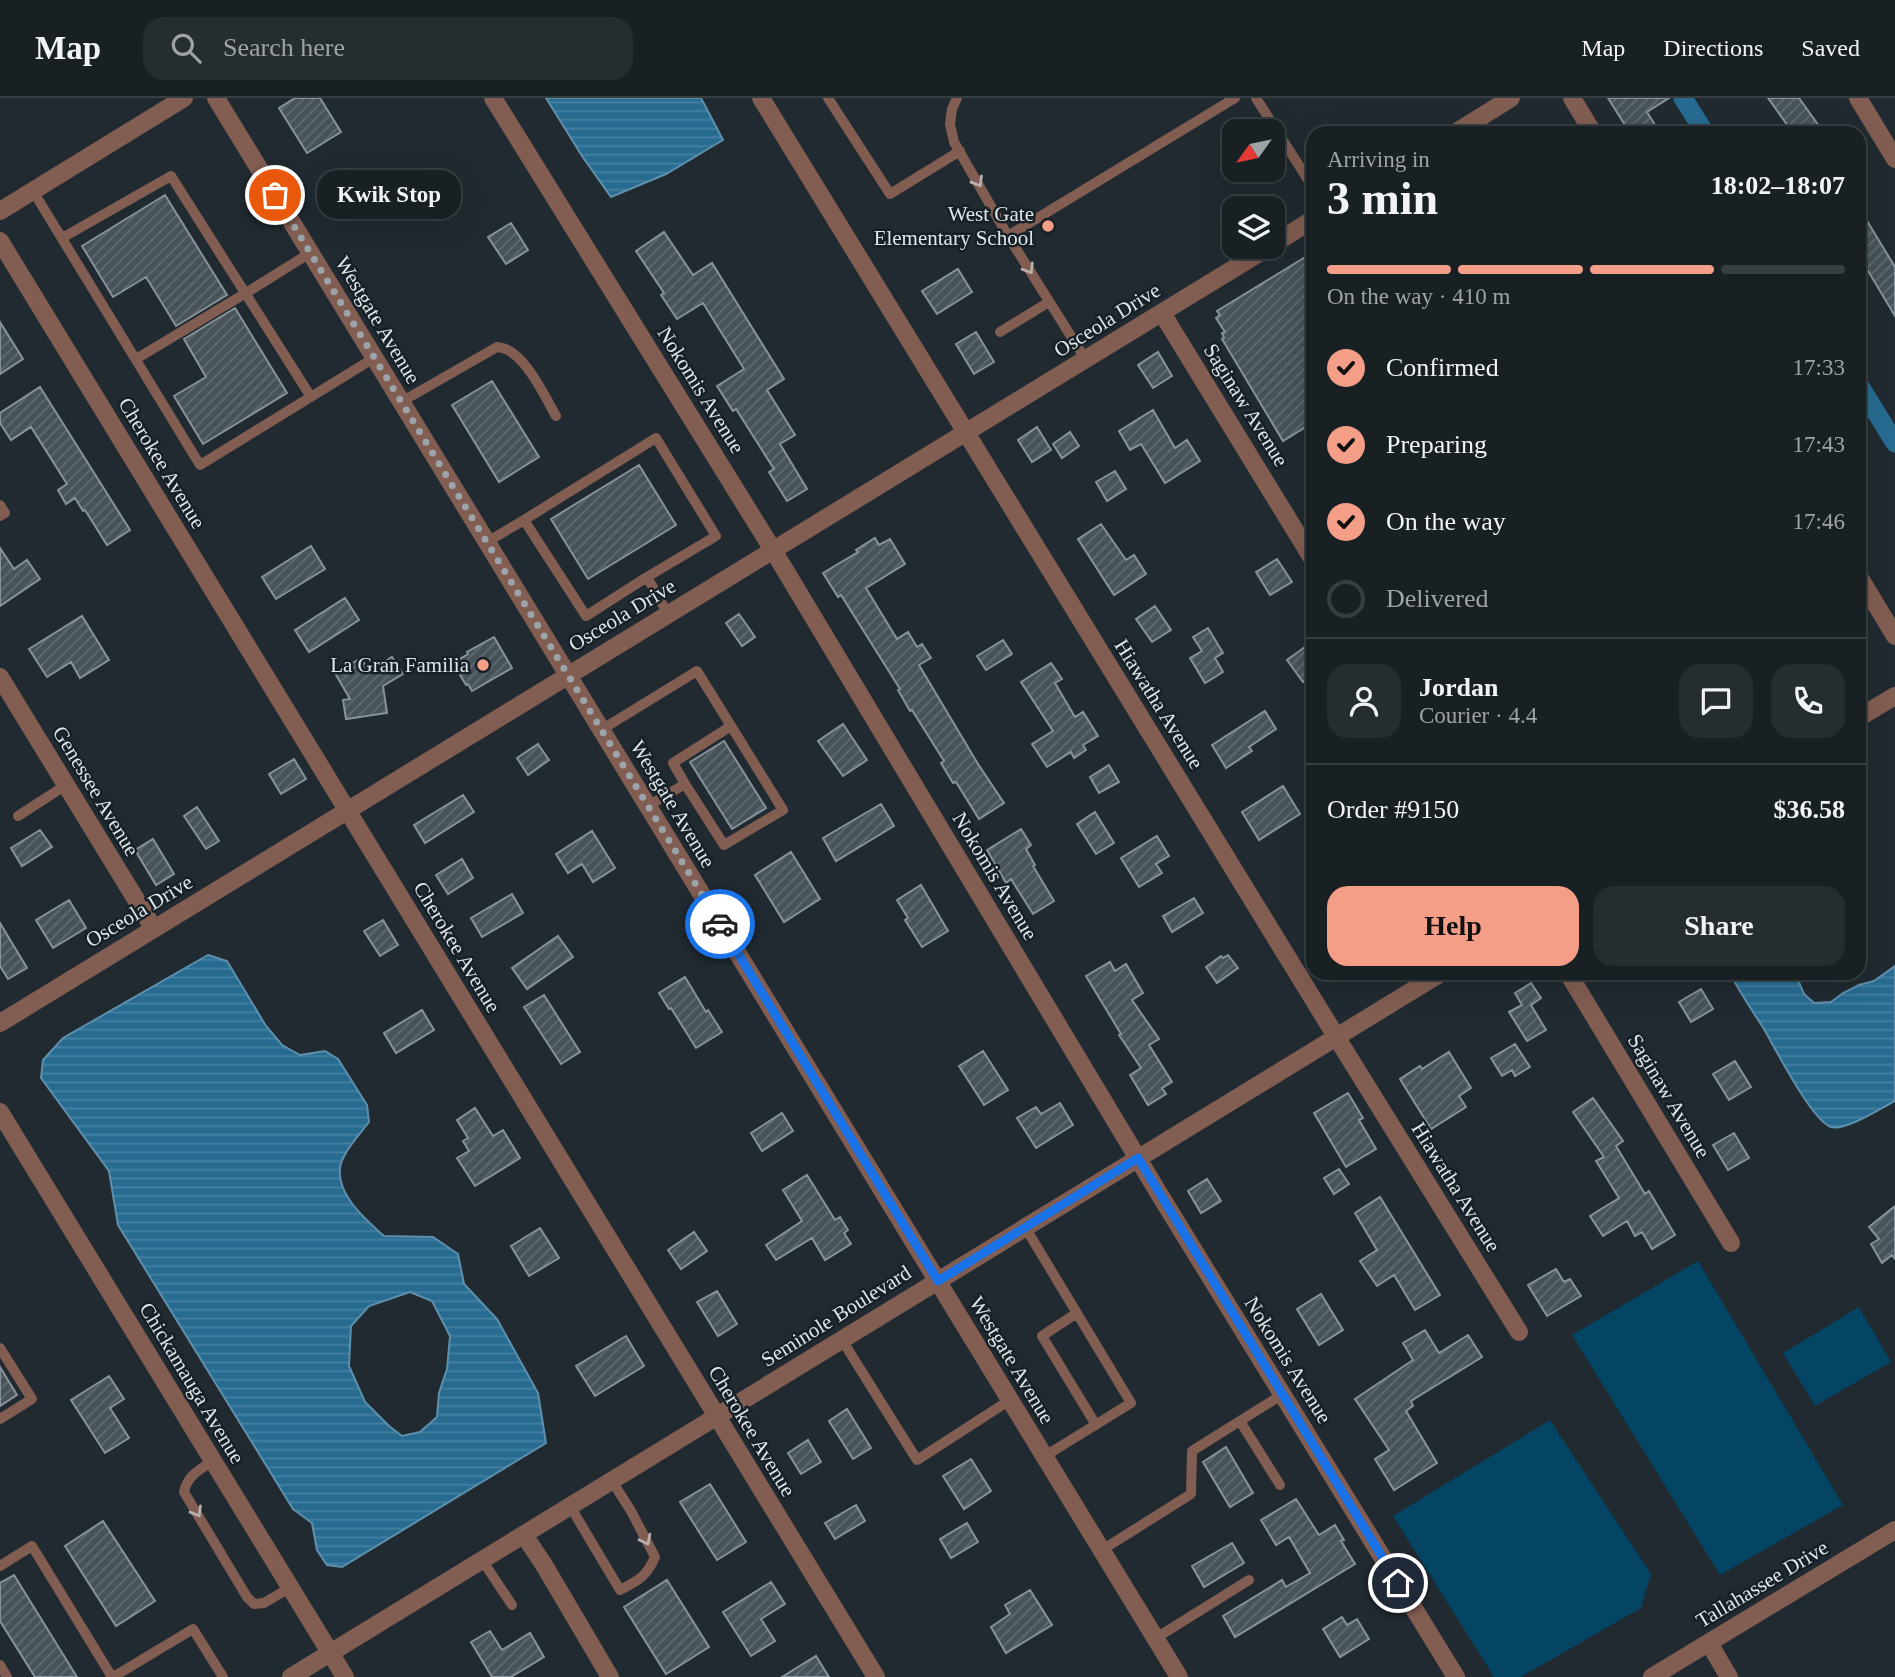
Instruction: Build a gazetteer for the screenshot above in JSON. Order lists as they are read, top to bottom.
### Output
{
  "streets": {
    "street": [
      "Westgate Avenue",
      "Osceola Drive",
      "Nokomis Avenue",
      "Saginaw Avenue",
      "Cherokee Avenue",
      "Hiawatha Avenue",
      "Genessee Avenue",
      "Seminole Boulevard",
      "Chickamauga Avenue",
      "Tallahassee Drive"
    ]
  },
  "crossings": [
    ["Westgate Avenue", "Osceola Drive"],
    ["Westgate Avenue", "Seminole Boulevard"],
    ["Osceola Drive", "Nokomis Avenue"],
    ["Osceola Drive", "Saginaw Avenue"],
    ["Osceola Drive", "Cherokee Avenue"],
    ["Osceola Drive", "Hiawatha Avenue"],
    ["Osceola Drive", "Genessee Avenue"],
    ["Nokomis Avenue", "Seminole Boulevard"],
    ["Cherokee Avenue", "Seminole Boulevard"],
    ["Hiawatha Avenue", "Seminole Boulevard"],
    ["Seminole Boulevard", "Chickamauga Avenue"]
  ],
  "places": ["Kwik Stop", "West Gate Elementary School", "La Gran Familia"],
  "north": "bottom left",
  "page": {
    "header": "Map",
    "search": "Search here",
    "nav": ["Map", "Directions", "Saved"],
    "heading": ["3 min", "Arriving in", "18:02–18:07"],
    "panel": [
      "Jordan",
      "Courier · 4.4",
      "Order #9150",
      "$36.58"
    ],
    "bubble": "Kwik Stop",
    "bar": "On the way · 410 m",
    "list": [
      ["Confirmed", "17:33"],
      ["Preparing", "17:43"],
      ["On the way", "17:46"],
      "Delivered"
    ],
    "buttons": ["Help", "Share"]
  }
}
